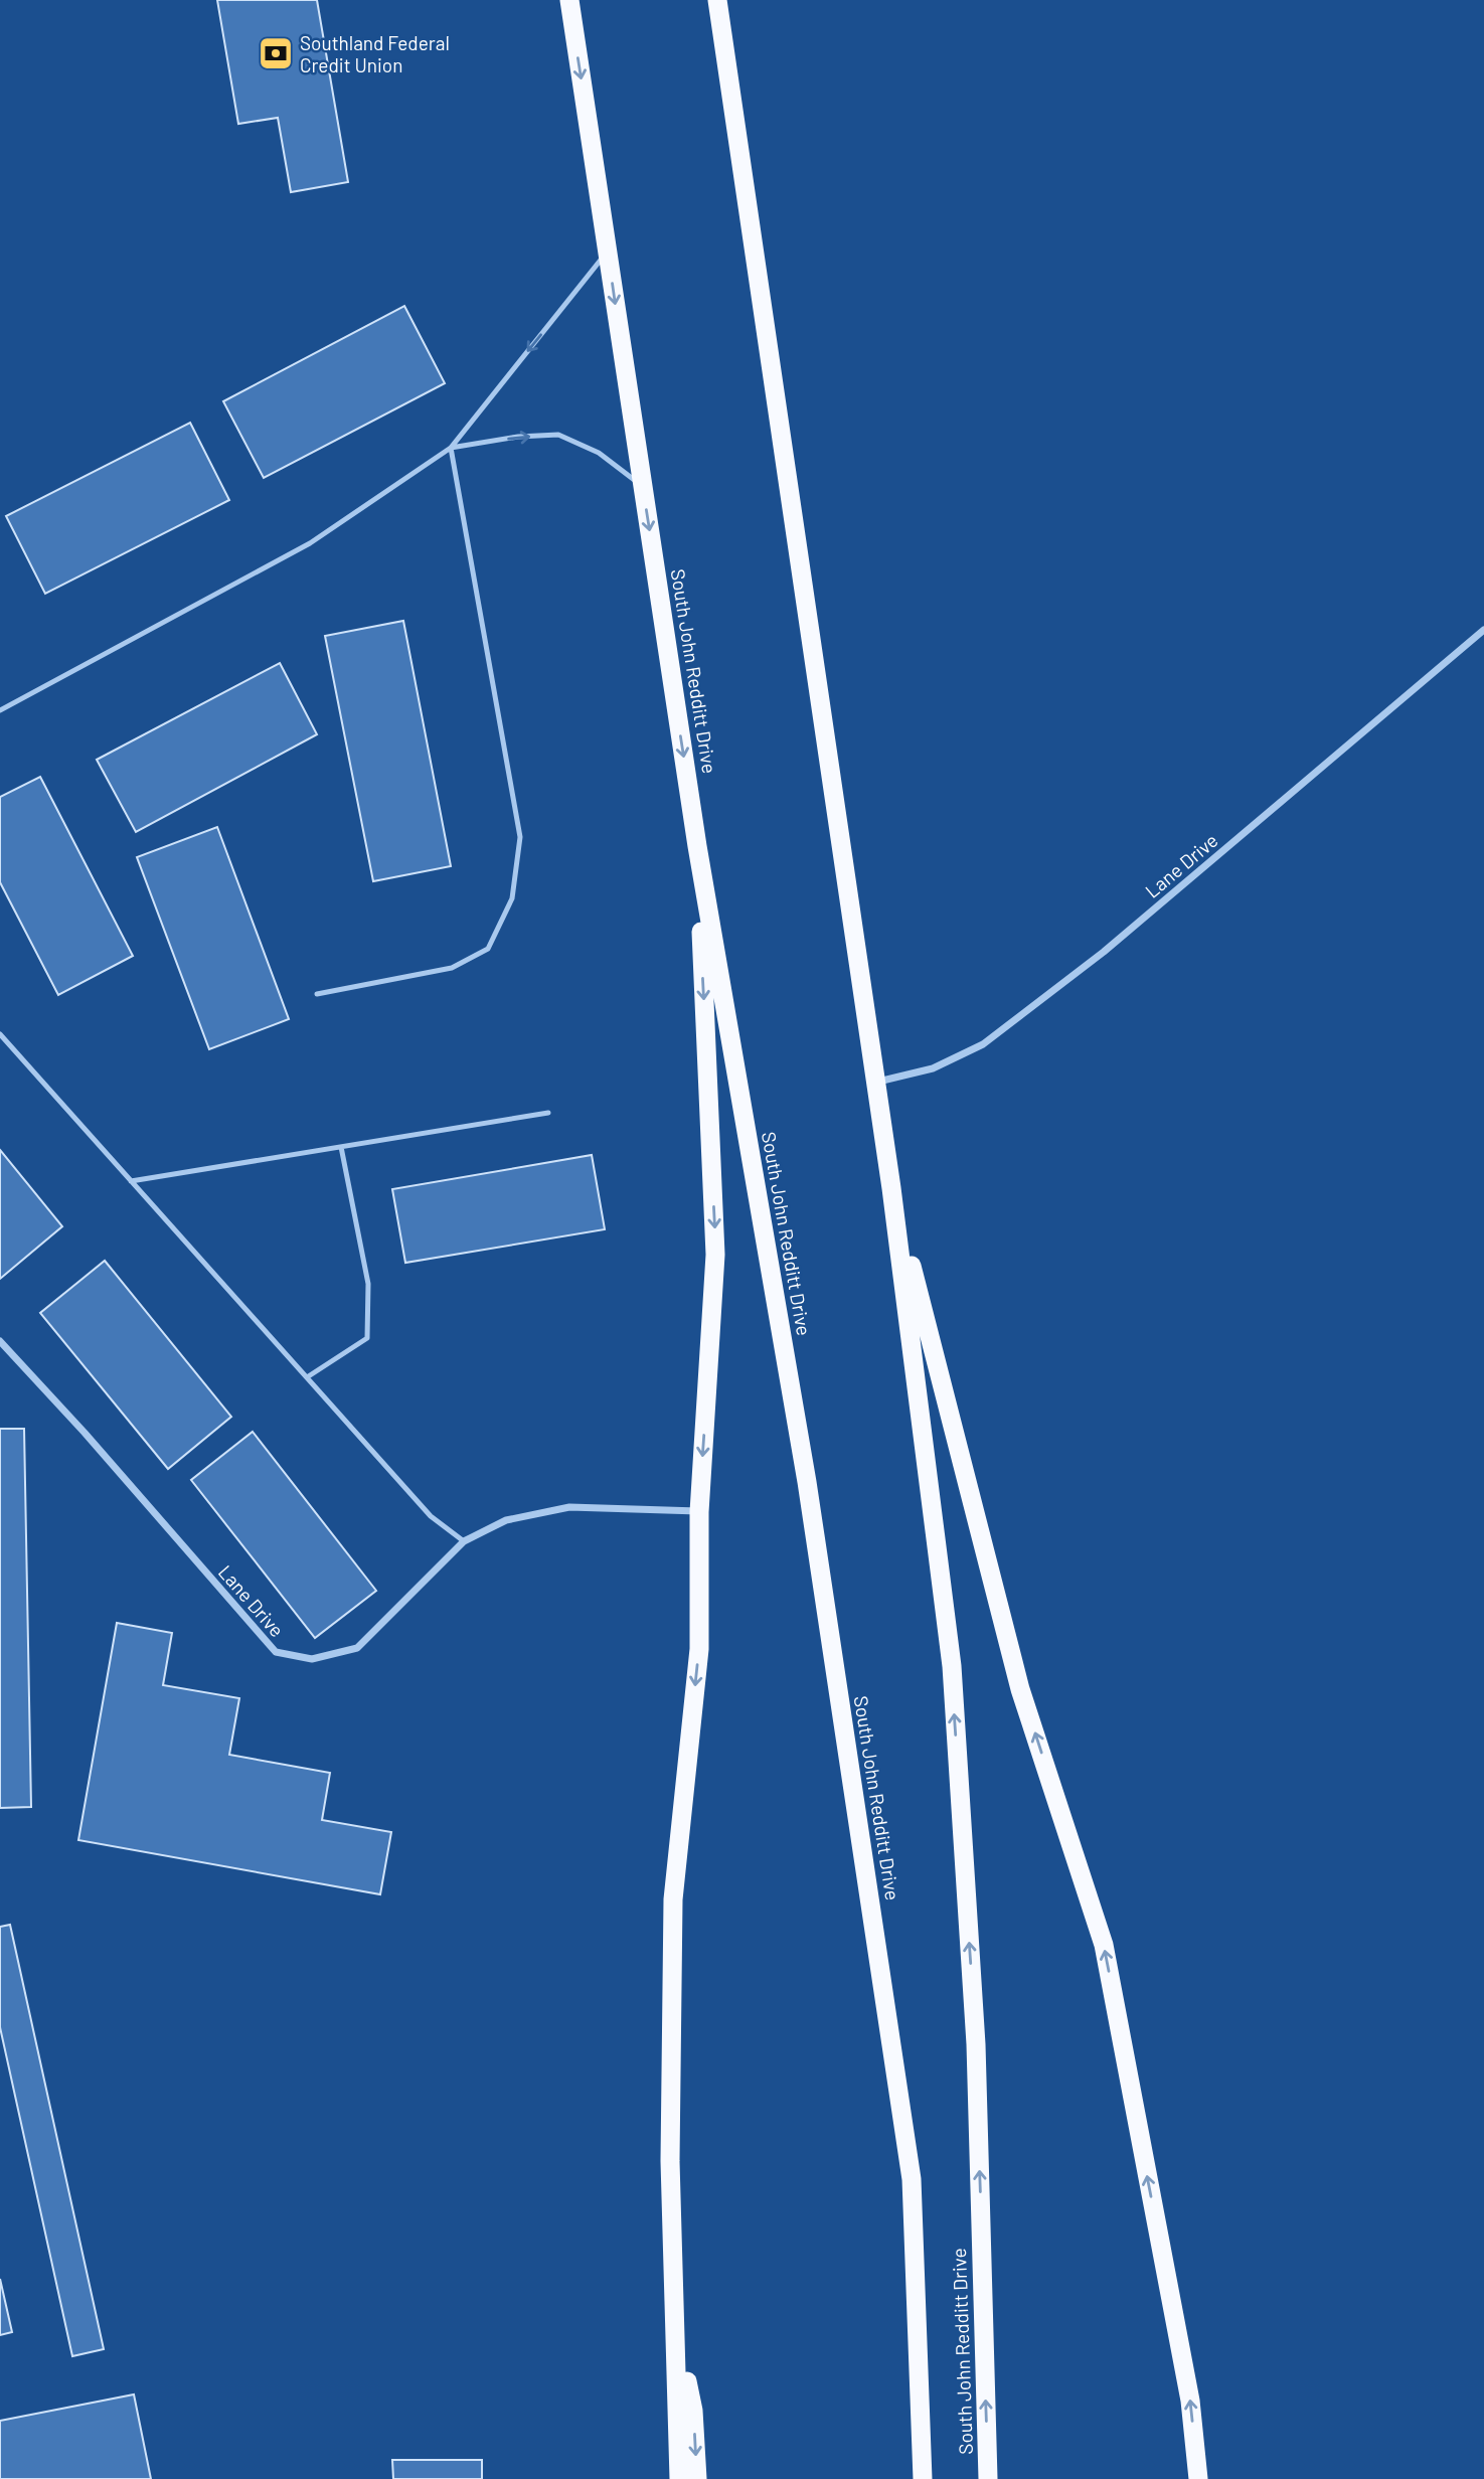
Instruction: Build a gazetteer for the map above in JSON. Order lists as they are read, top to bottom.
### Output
{
  "streets": {
    "highway": ["South John Redditt Drive"],
    "street": ["Lane Drive"]
  },
  "crossings": [
    ["South John Redditt Drive", "Lane Drive"]
  ],
  "places": {
    "bank": ["Southland Federal Credit Union"]
  }
}
